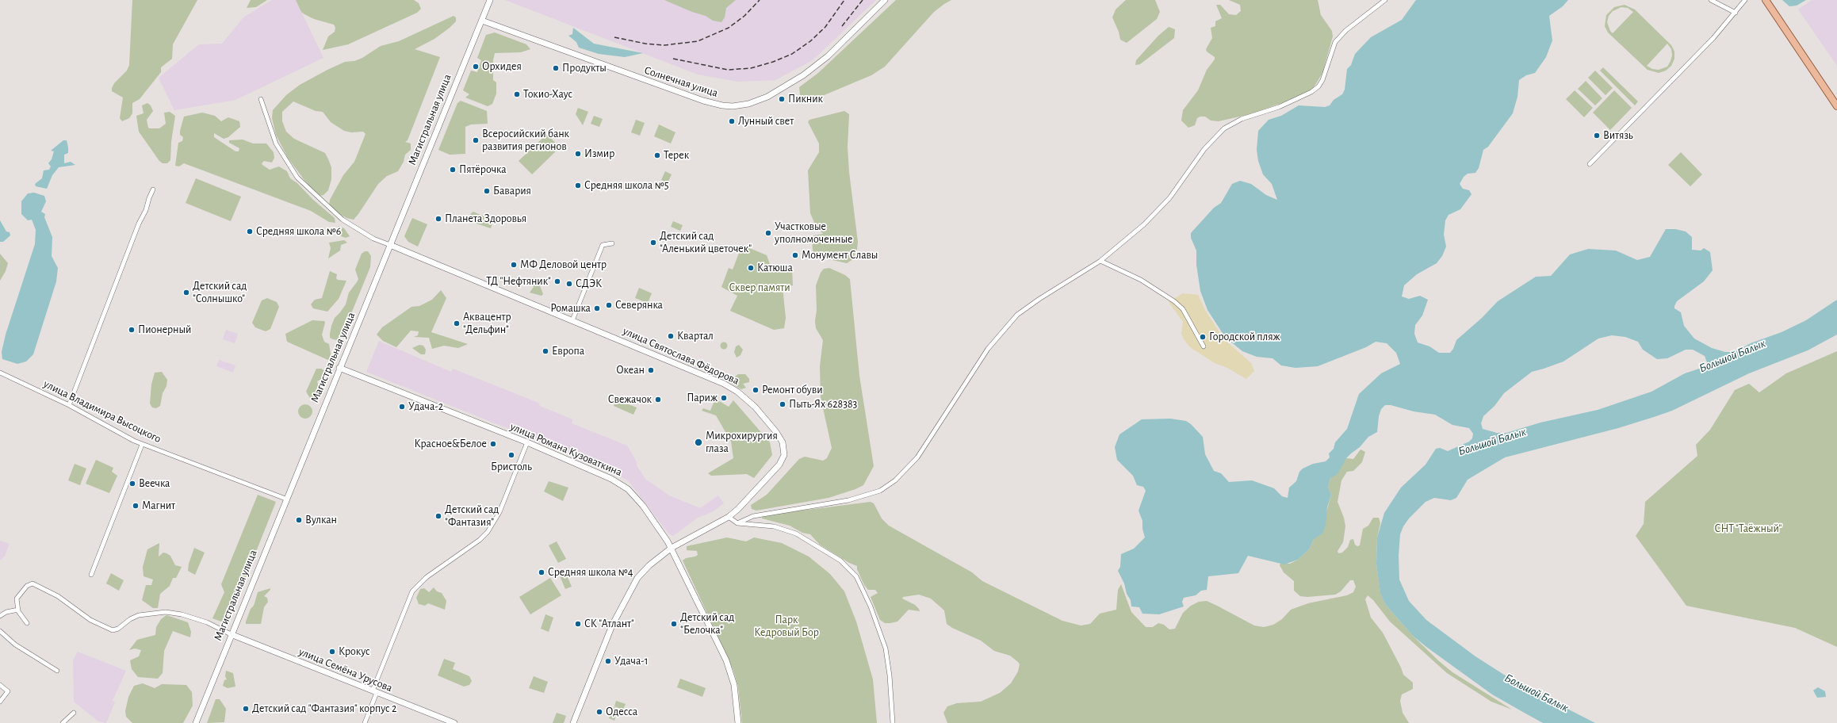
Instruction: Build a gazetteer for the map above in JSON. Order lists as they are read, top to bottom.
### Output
{
  "streets": {
    "street": [
      "Солнечная улица",
      "Магистральная улица",
      "улица Святослава Фёдорова",
      "улица Владимира Высоцкого",
      "улица Романа Кузоваткина",
      "улица Семёна Урусова"
    ]
  },
  "crossings": [
    ["Солнечная улица", "Магистральная улица"],
    ["Магистральная улица", "улица Святослава Фёдорова"],
    ["Магистральная улица", "улица Владимира Высоцкого"],
    ["Магистральная улица", "улица Романа Кузоваткина"],
    ["Магистральная улица", "улица Семёна Урусова"],
    ["улица Святослава Фёдорова", "улица Романа Кузоваткина"]
  ],
  "water": ["Большой Балык"],
  "parks": ["Сквер памяти", "СНТ \"Таёжный\"", "Парк Кедровый Бор"],
  "places": [
    "Орхидея",
    "Продукты",
    "Токио-Хаус",
    "Пикник",
    "Лунный свет",
    "Витязь",
    "Всеросийский банк развития регионов",
    "Измир",
    "Терек",
    "Пятёрочка",
    "Средняя школа №5",
    "Бавария",
    "Планета Здоровья",
    "Средняя школа №6",
    "Участковые уполномоченные",
    "Детский сад \"Аленький цветочек\"",
    "Монумент Славы",
    "МФ Деловой центр",
    "Катюша",
    "ТД \"Нефтяник\"",
    "СДЭК",
    "Детский сад \"Солнышко\"",
    "Северянка",
    "Ромашка",
    "Аквацентр \"Дельфин\"",
    "Пионерный",
    "Квартал",
    "Городской пляж",
    "Европа",
    "Океан",
    "Ремонт обуви",
    "Париж",
    "Свежачок",
    "Пыть-Ях 628383",
    "Удача-2",
    "Микрохирургия глаза",
    "Красное&Белое",
    "Бристоль",
    "Веечка",
    "Магнит",
    "Детский сад \"Фантазия\"",
    "Вулкан",
    "Средняя школа №4",
    "СК \"Атлант\"",
    "Детский сад \"Белочка\"",
    "Крокус",
    "Удача-1",
    "Детский сад \"Фантазия\" корпус 2",
    "Одесса"
  ]
}
